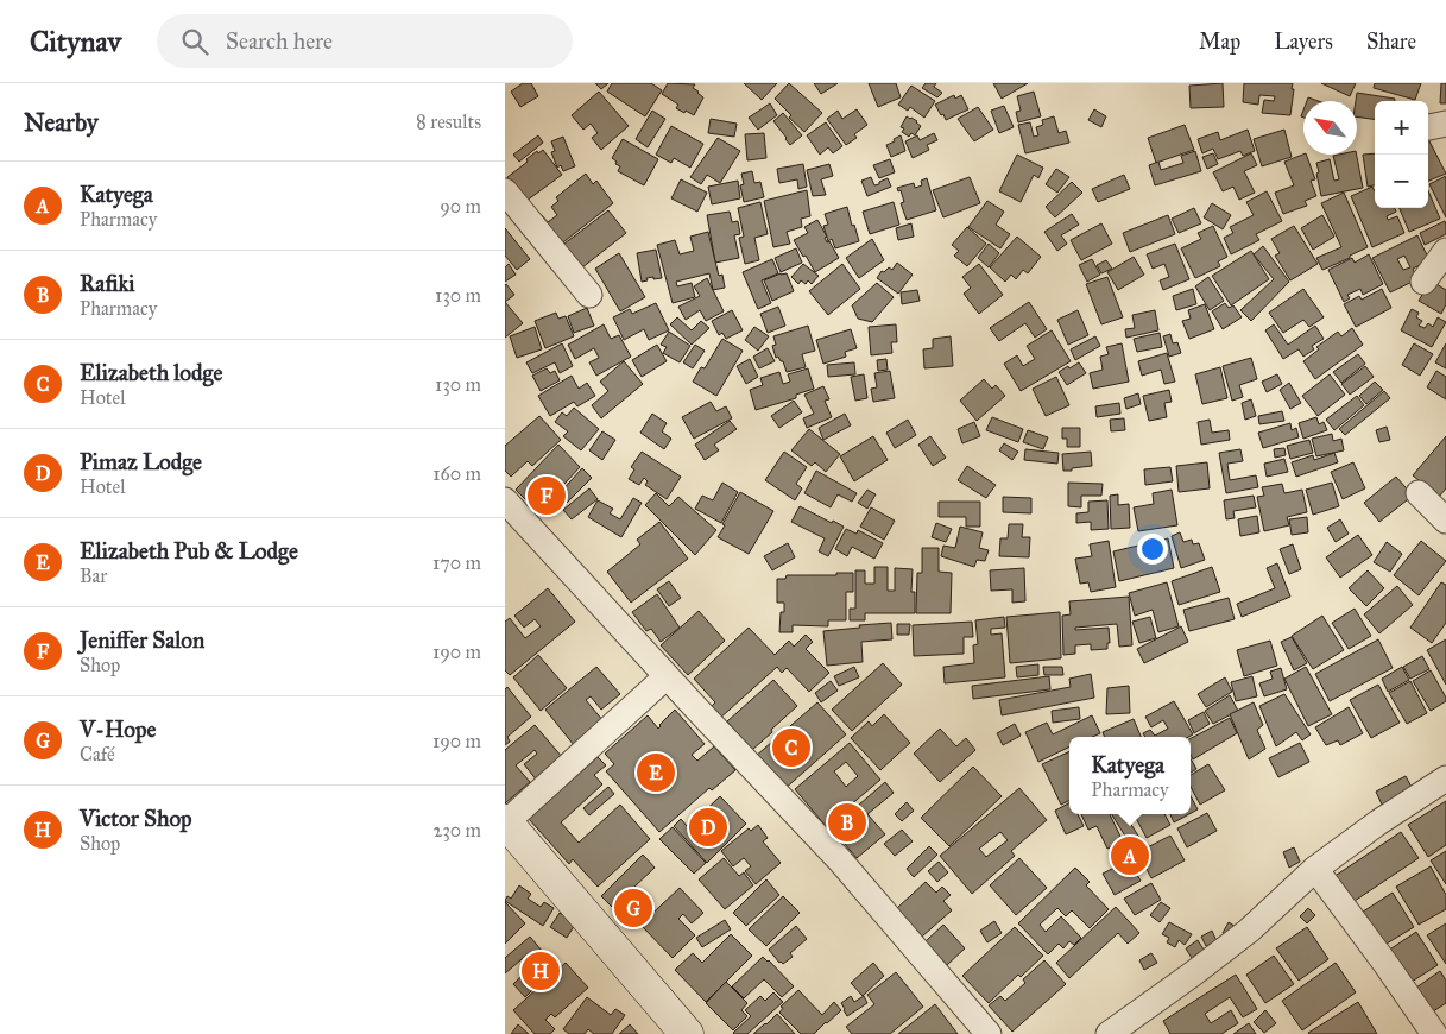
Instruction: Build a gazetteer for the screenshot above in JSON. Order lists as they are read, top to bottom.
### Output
{
  "north": "top left",
  "page": {
    "header": "Citynav",
    "search": "Search here",
    "nav": ["Map", "Layers", "Share"],
    "heading": ["Nearby", "8 results"],
    "map_buttons": ["+", "−"],
    "list": [
      {
        "mark": "A",
        "name": "Katyega",
        "note": "Pharmacy",
        "value": "90 m"
      },
      {
        "mark": "B",
        "name": "Rafiki",
        "note": "Pharmacy",
        "value": "130 m"
      },
      {
        "mark": "C",
        "name": "Elizabeth lodge",
        "note": "Hotel",
        "value": "130 m"
      },
      {
        "mark": "D",
        "name": "Pimaz Lodge",
        "note": "Hotel",
        "value": "160 m"
      },
      {
        "mark": "E",
        "name": "Elizabeth Pub & Lodge",
        "note": "Bar",
        "value": "170 m"
      },
      {
        "mark": "F",
        "name": "Jeniffer Salon",
        "note": "Shop",
        "value": "190 m"
      },
      {
        "mark": "G",
        "name": "V-Hope",
        "note": "Café",
        "value": "190 m"
      },
      {
        "mark": "H",
        "name": "Victor Shop",
        "note": "Shop",
        "value": "230 m"
      }
    ],
    "pins": [
      "F",
      "C",
      "E",
      "B",
      "D",
      "A",
      "G",
      "H"
    ],
    "popup": ["Katyega", "Pharmacy"]
  }
}
